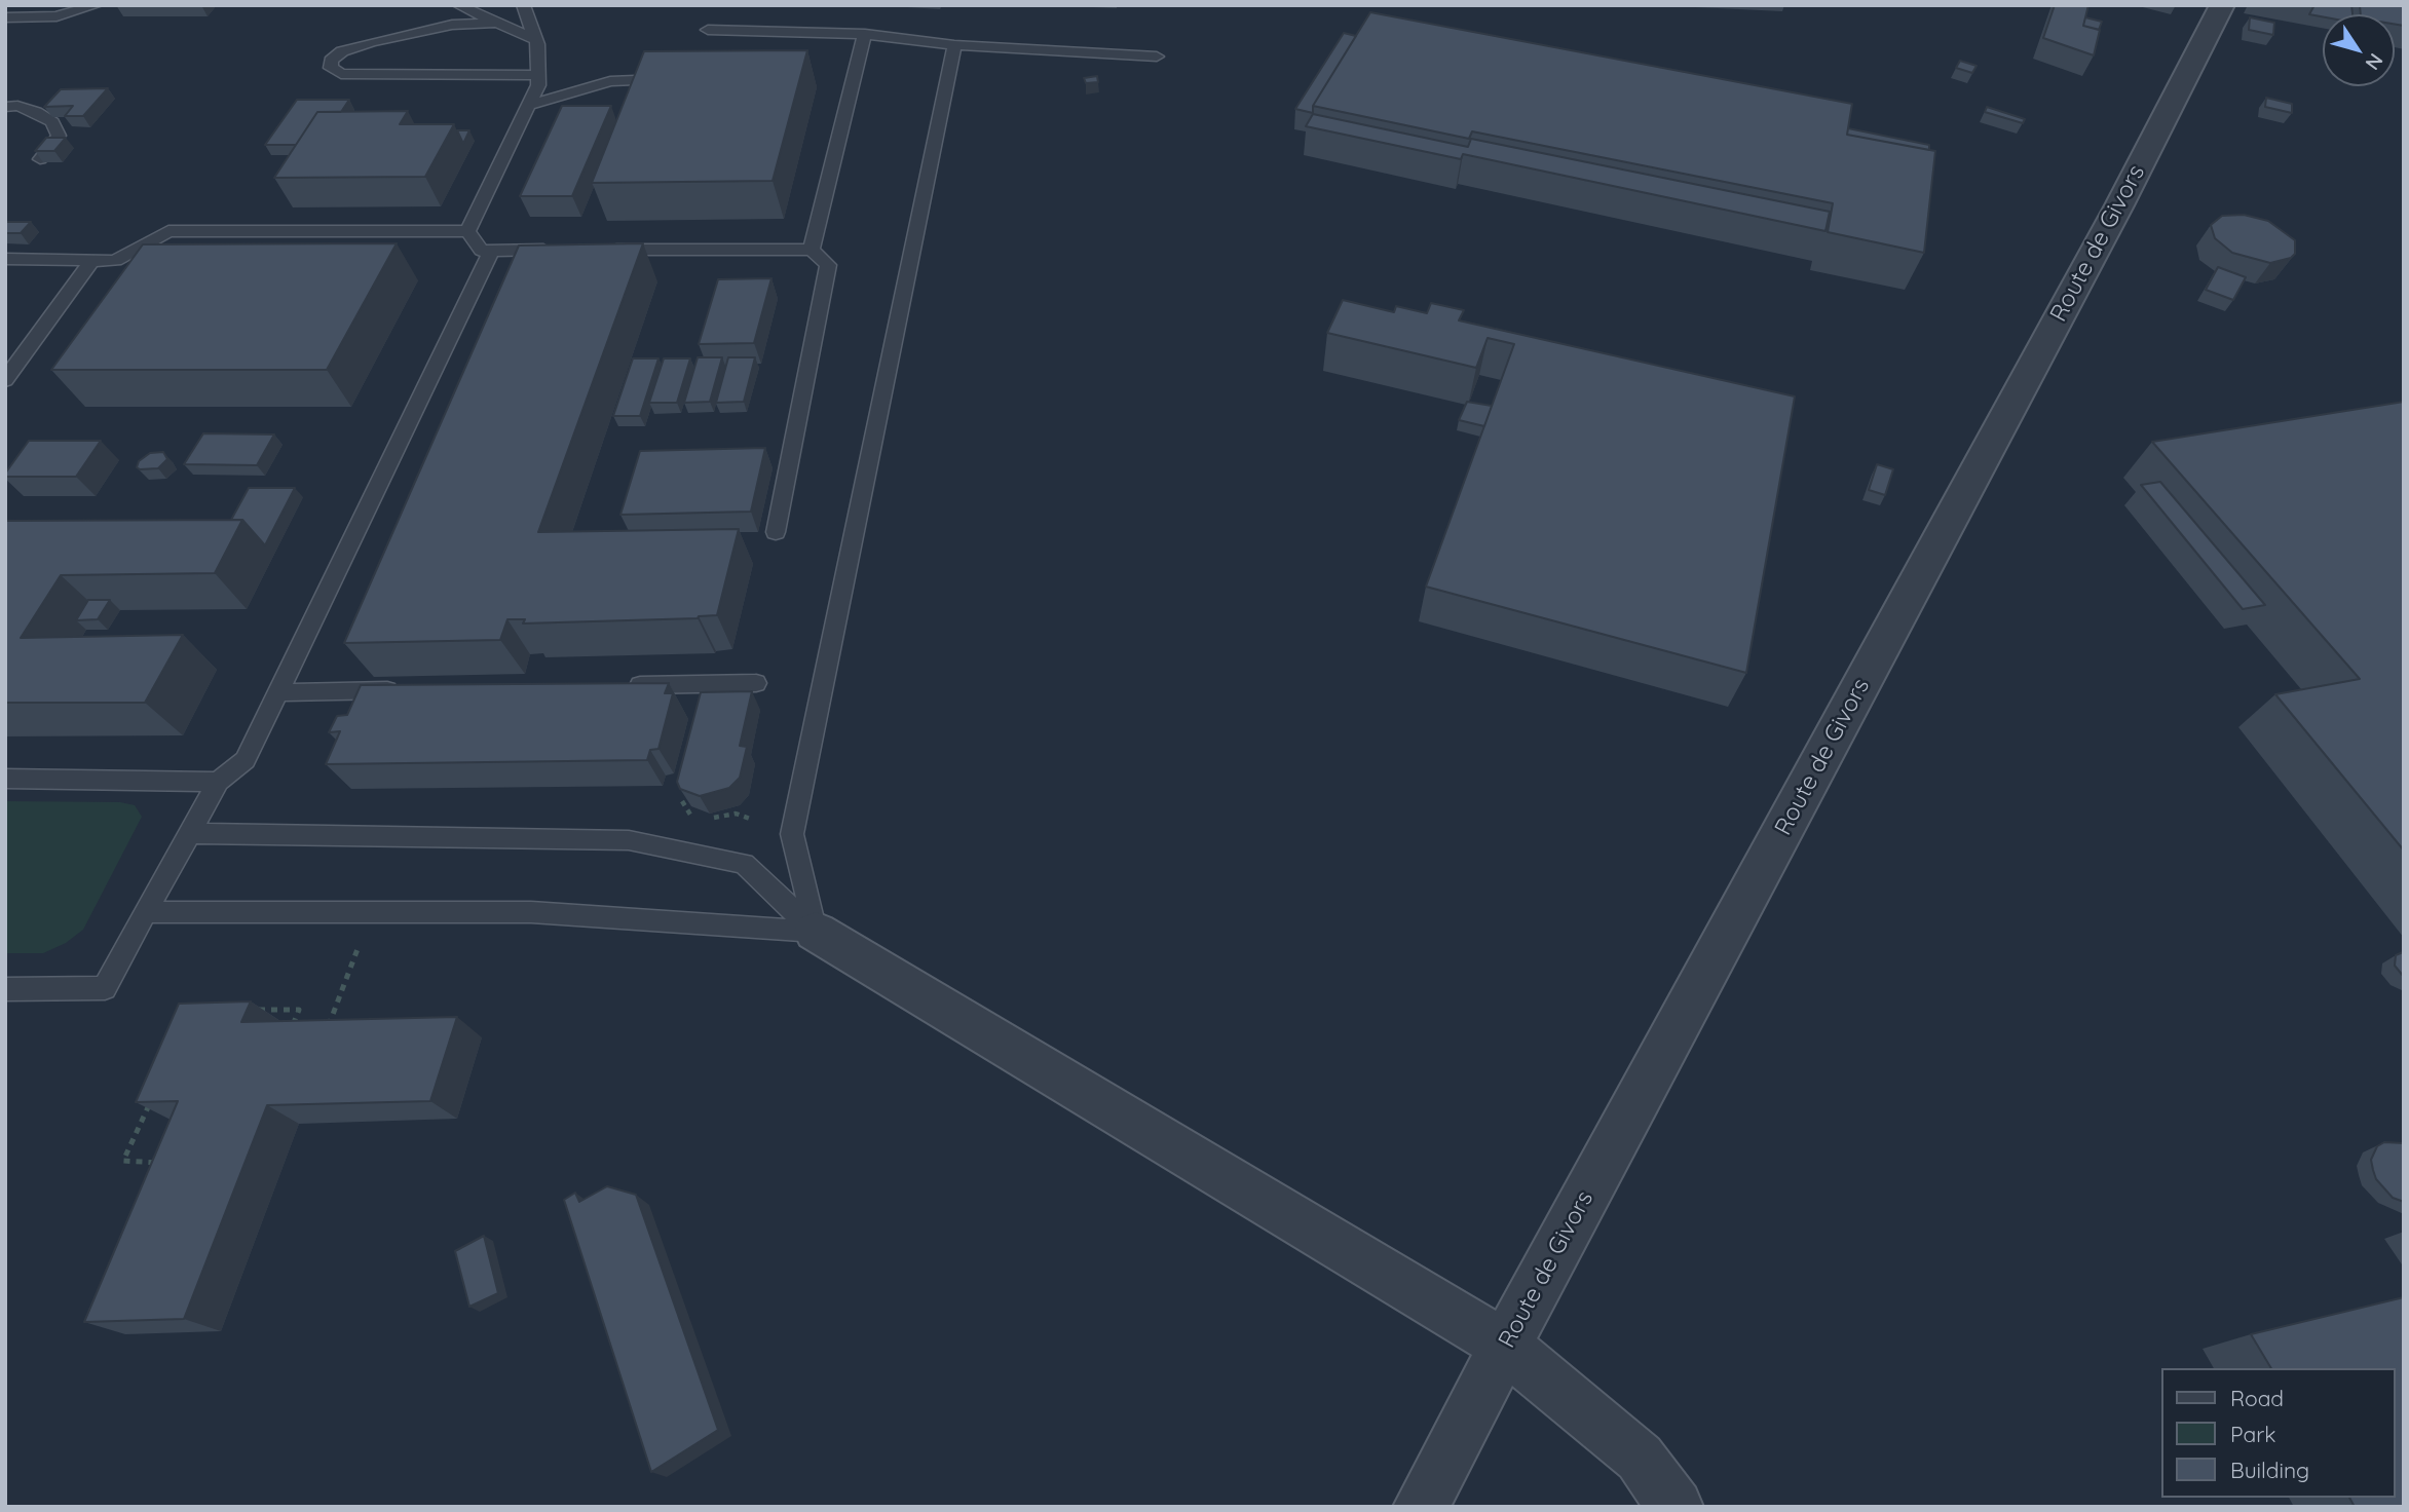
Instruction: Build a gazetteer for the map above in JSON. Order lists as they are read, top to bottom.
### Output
{
  "streets": {
    "street": ["Route de Givors"]
  },
  "legend": ["Road", "Park", "Building"],
  "north": "bottom right"
}
